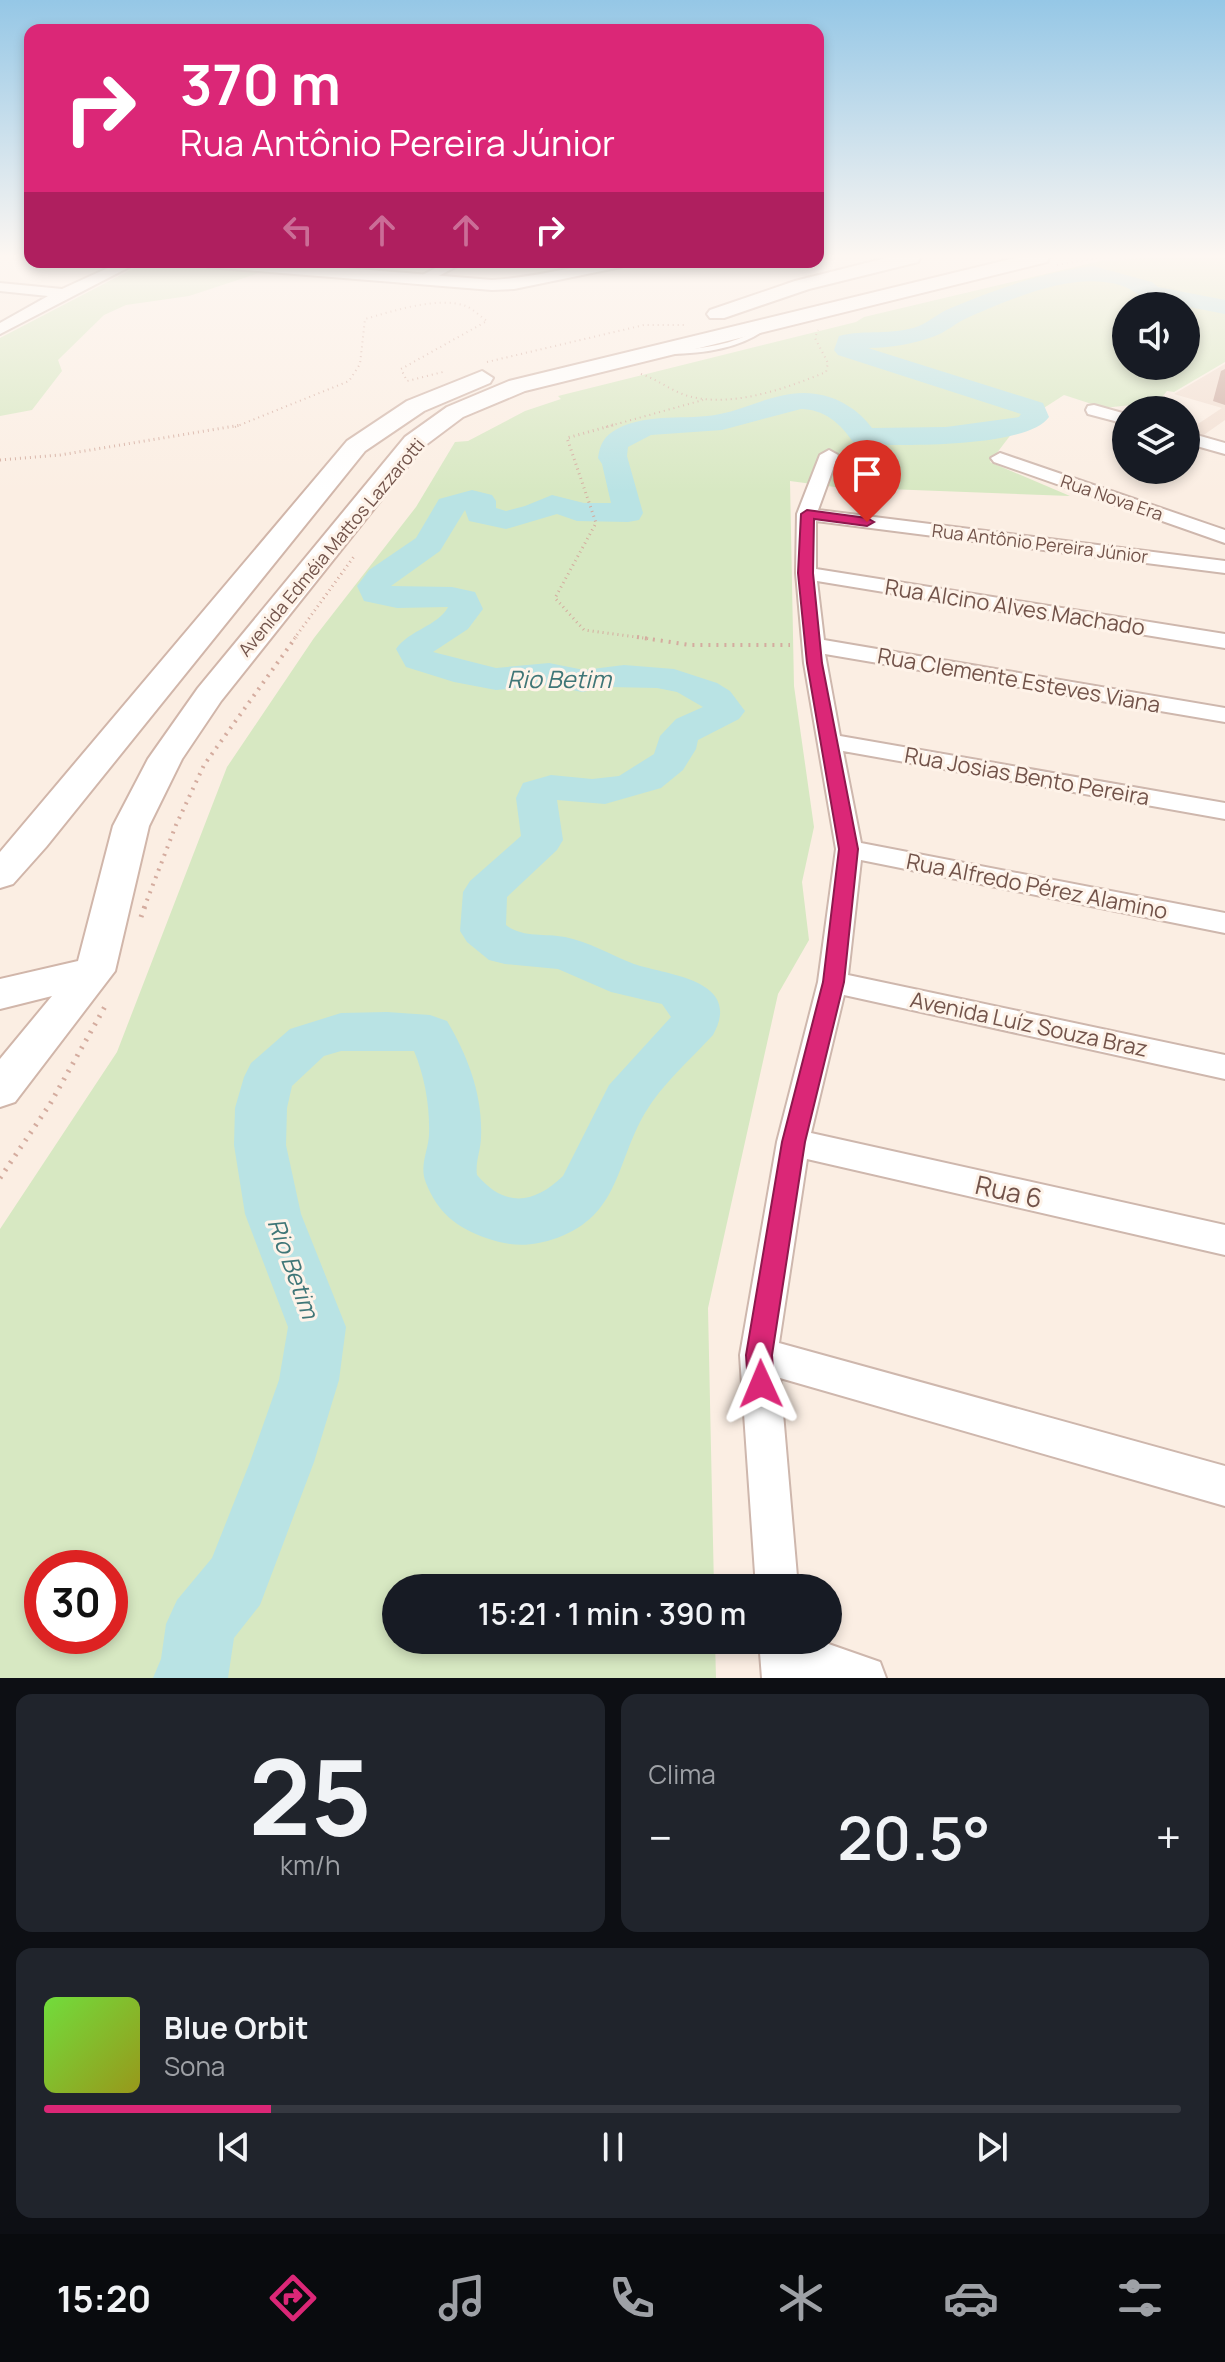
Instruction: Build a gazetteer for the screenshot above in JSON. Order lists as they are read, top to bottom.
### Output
{
  "streets": {
    "main road": ["Avenida Edméia Mattos Lazzarotti"],
    "street": [
      "Rua Nova Era",
      "Rua Antônio Pereira Júnior",
      "Rua Alcino Alves Machado",
      "Rua Clemente Esteves Viana",
      "Rua Josias Bento Pereira",
      "Rua Alfredo Pérez Alamino",
      "Avenida Luíz Souza Braz",
      "Rua 6"
    ]
  },
  "water": ["Rio Betim"],
  "page": {
    "turn": ["370 m", "Rua Antônio Pereira Júnior"],
    "limit": "30",
    "trip": "15:21 · 1 min · 390 m",
    "tile": [
      ["25", "km/h"],
      "Clima"
    ],
    "heat": ["−", "20.5°", "+"],
    "song": ["Blue Orbit", "Sona"],
    "tabs": "15:20"
  }
}
